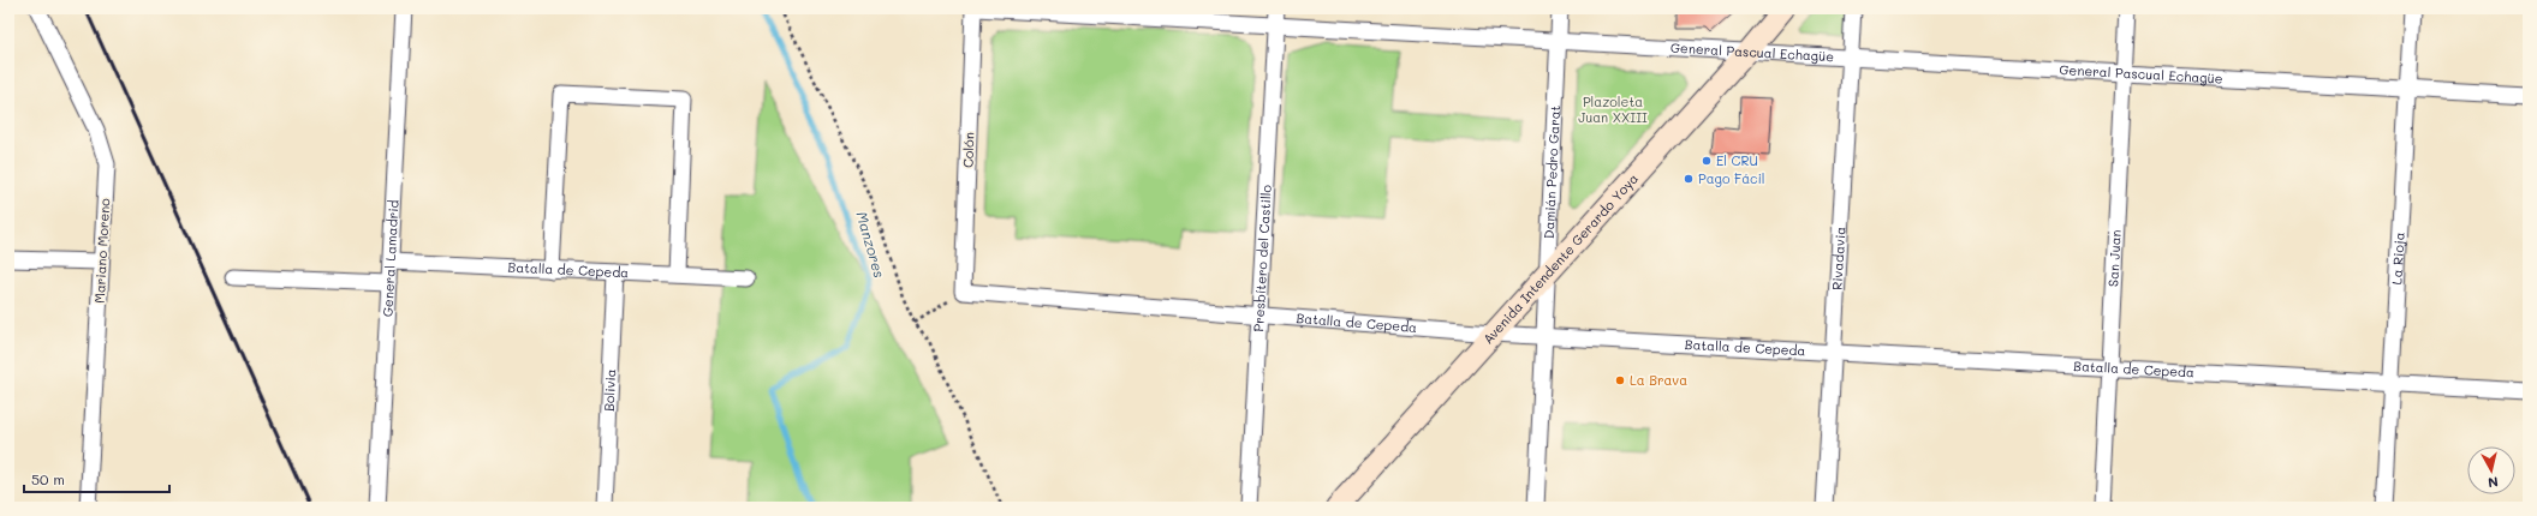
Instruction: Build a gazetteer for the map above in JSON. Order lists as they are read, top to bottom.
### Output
{
  "streets": {
    "main road": ["Avenida Intendente Gerardo Yoya"],
    "street": [
      "General Pascual Echagüe",
      "Colón",
      "Damián Pedro Garat",
      "Mariano Moreno",
      "General Lamadrid",
      "Presbítero del Castillo",
      "Rivadavia",
      "San Juan",
      "La Rioja",
      "Batalla de Cepeda",
      "Bolivia"
    ]
  },
  "crossings": [
    ["General Pascual Echagüe", "Colón"],
    ["General Pascual Echagüe", "Damián Pedro Garat"],
    ["General Pascual Echagüe", "Presbítero del Castillo"],
    ["General Pascual Echagüe", "Avenida Intendente Gerardo Yoya"],
    ["General Pascual Echagüe", "Rivadavia"],
    ["General Pascual Echagüe", "San Juan"],
    ["General Pascual Echagüe", "La Rioja"],
    ["Colón", "Batalla de Cepeda"],
    ["Damián Pedro Garat", "Avenida Intendente Gerardo Yoya"],
    ["Damián Pedro Garat", "Batalla de Cepeda"],
    ["General Lamadrid", "Batalla de Cepeda"],
    ["Presbítero del Castillo", "Batalla de Cepeda"],
    ["Avenida Intendente Gerardo Yoya", "Batalla de Cepeda"],
    ["Rivadavia", "Batalla de Cepeda"],
    ["San Juan", "Batalla de Cepeda"],
    ["La Rioja", "Batalla de Cepeda"],
    ["Batalla de Cepeda", "Bolivia"]
  ],
  "water": ["Manzores"],
  "parks": ["Plazoleta Juan XXIII"],
  "places": ["El CRU", "Pago Fácil", "La Brava"],
  "scale_bar": "50 m",
  "north": "bottom"
}
